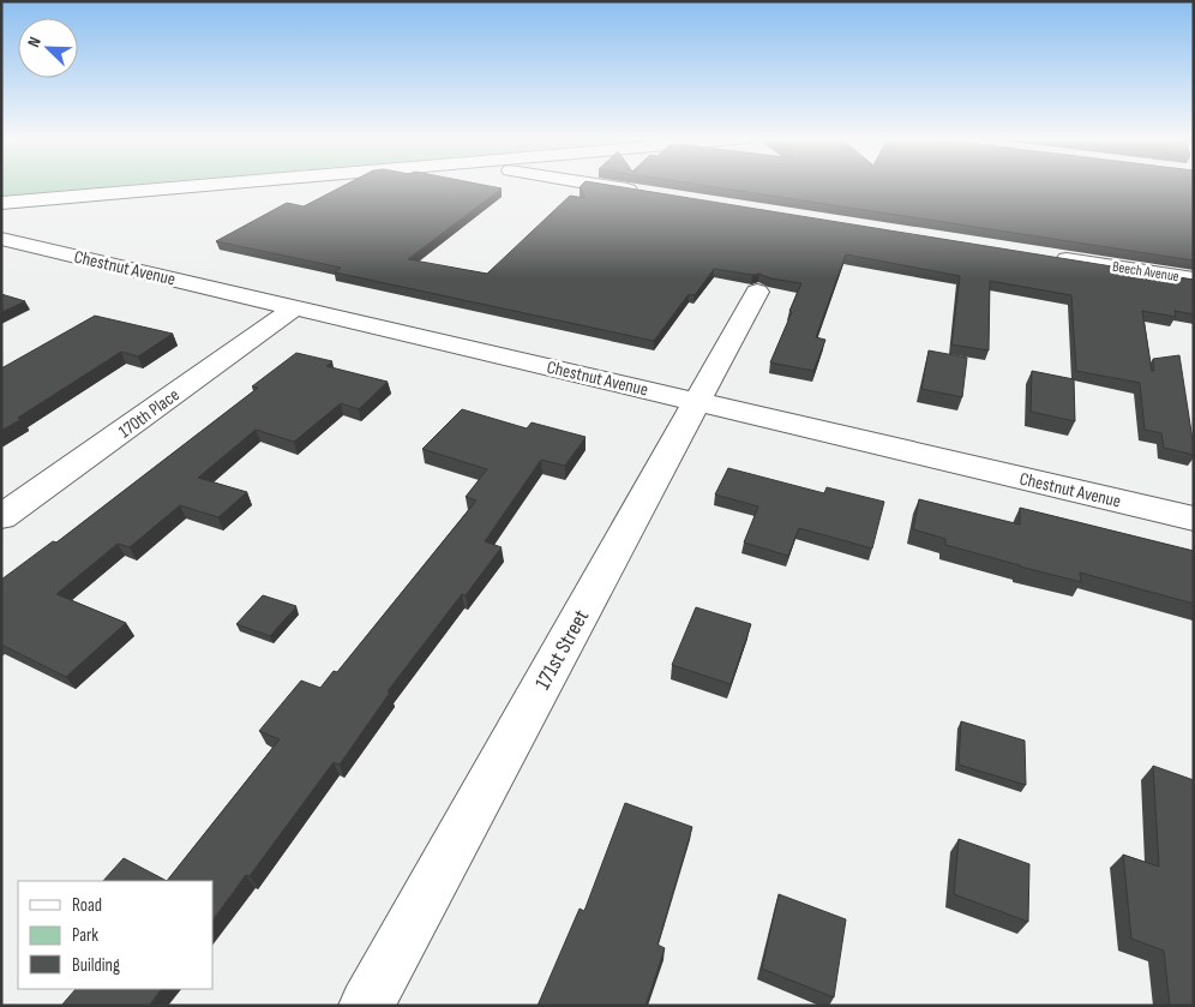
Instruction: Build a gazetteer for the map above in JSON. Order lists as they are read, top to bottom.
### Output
{
  "streets": {
    "street": [
      "Chestnut Avenue",
      "Beech Avenue",
      "170th Place",
      "171st Street"
    ]
  },
  "crossings": [
    ["Chestnut Avenue", "170th Place"],
    ["Chestnut Avenue", "171st Street"]
  ],
  "legend": ["Road", "Park", "Building"],
  "north": "top left"
}
